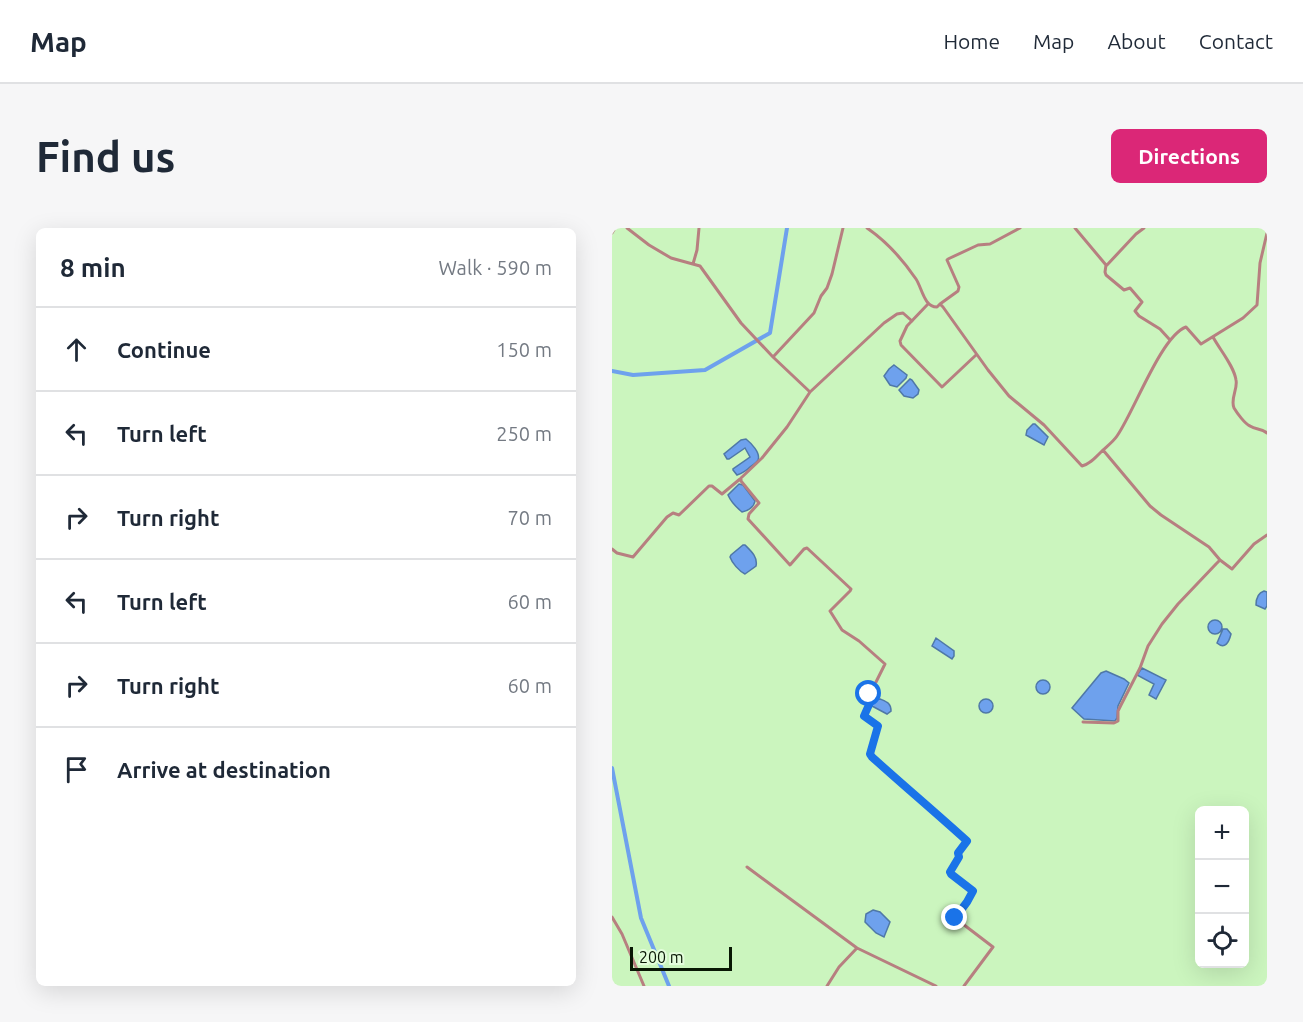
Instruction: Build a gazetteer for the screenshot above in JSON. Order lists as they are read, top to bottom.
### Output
{
  "scale_bar": "200 m",
  "page": {
    "header": "Map",
    "nav": [
      "Home",
      "Map",
      "About",
      "Contact"
    ],
    "buttons": "Directions",
    "title": "Find us",
    "heading": ["8 min", "Walk · 590 m"],
    "list": [
      ["Continue", "150 m"],
      ["Turn left", "250 m"],
      ["Turn right", "70 m"],
      ["Turn left", "60 m"],
      ["Turn right", "60 m"],
      "Arrive at destination"
    ],
    "map_buttons": ["+", "−"],
    "scale": "200 m"
  }
}
